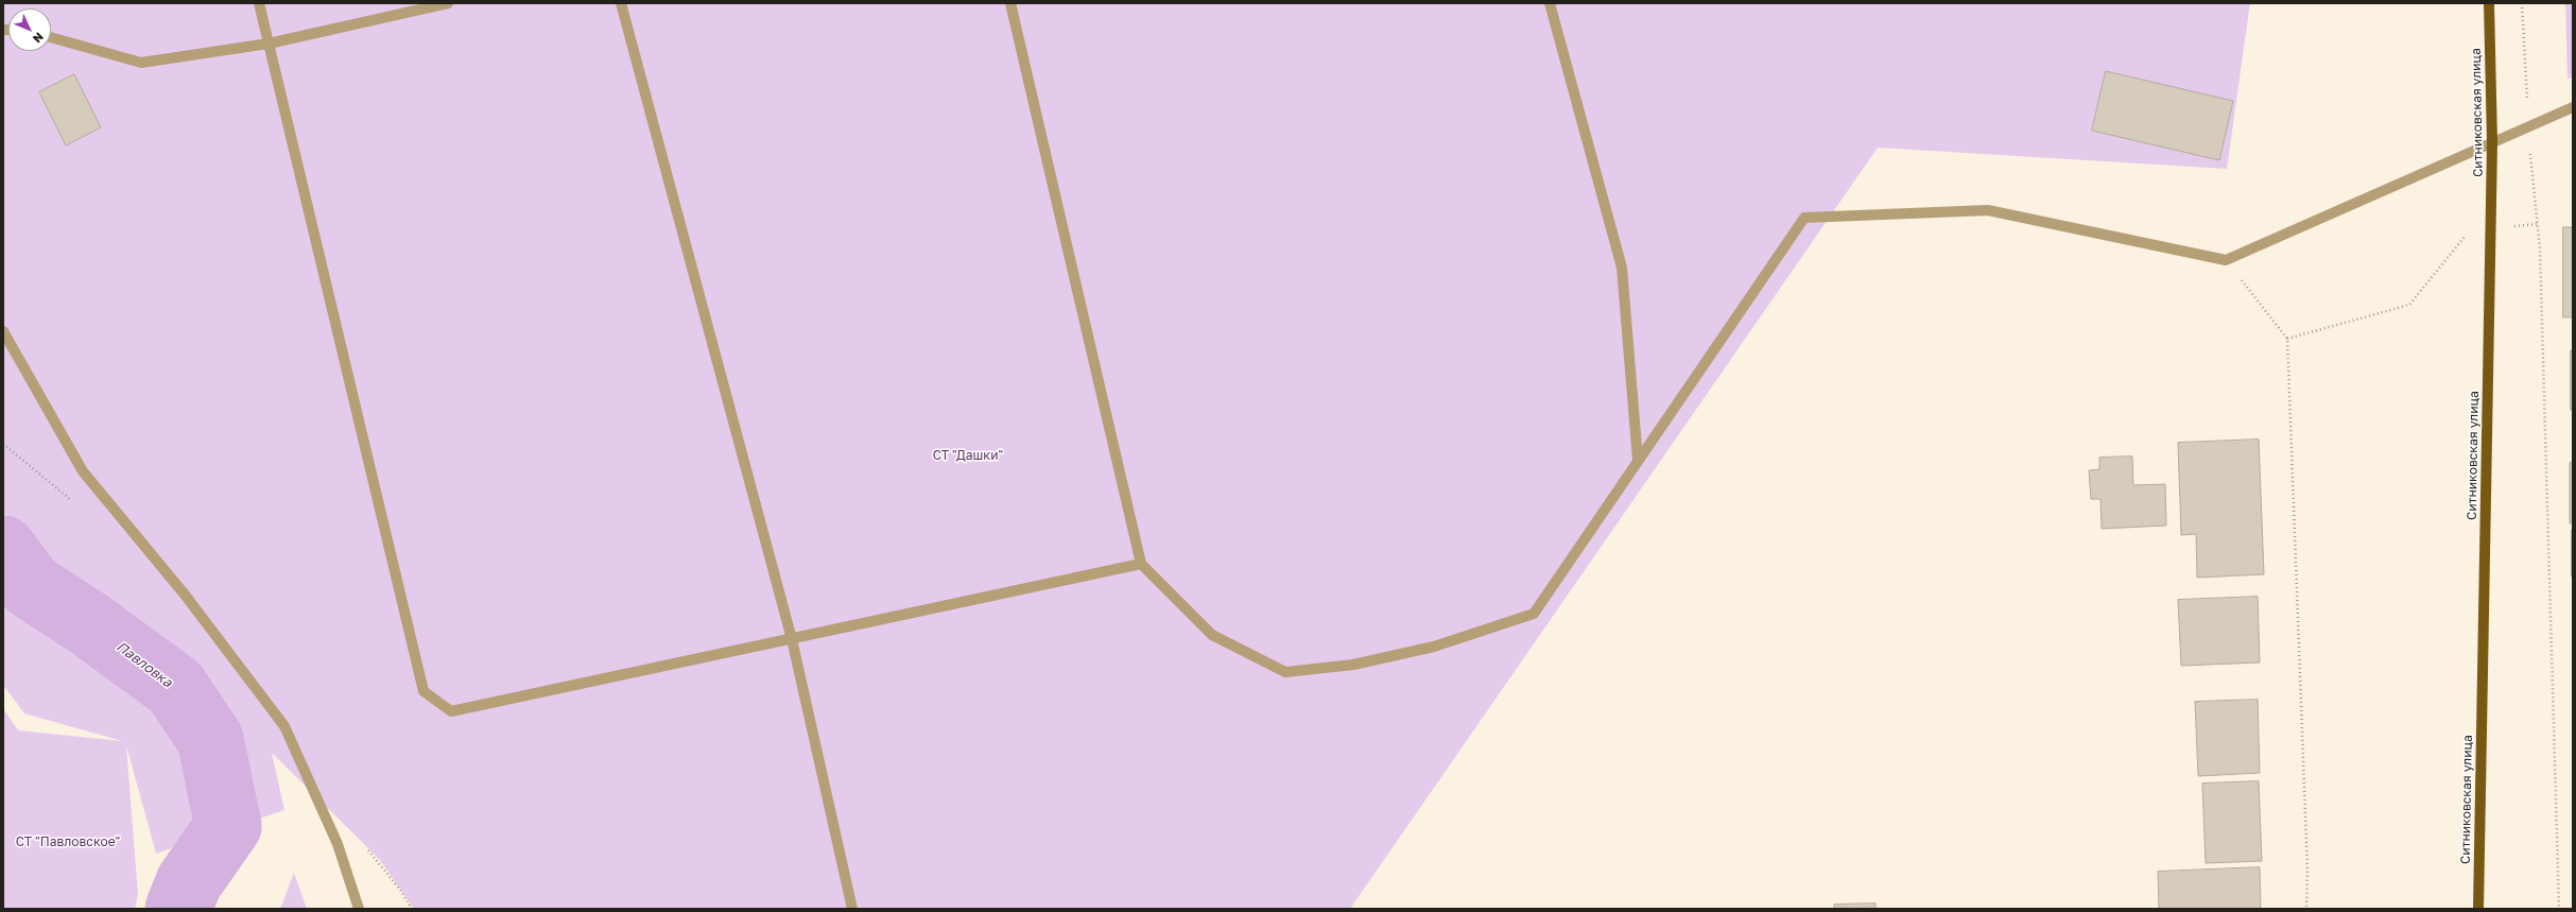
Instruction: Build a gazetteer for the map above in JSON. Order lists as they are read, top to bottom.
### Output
{
  "streets": {
    "main road": ["Ситниковская улица"]
  },
  "water": ["Павловка"],
  "parks": ["СТ \"Дашки\"", "СТ \"Павловское\""],
  "north": "bottom right"
}
